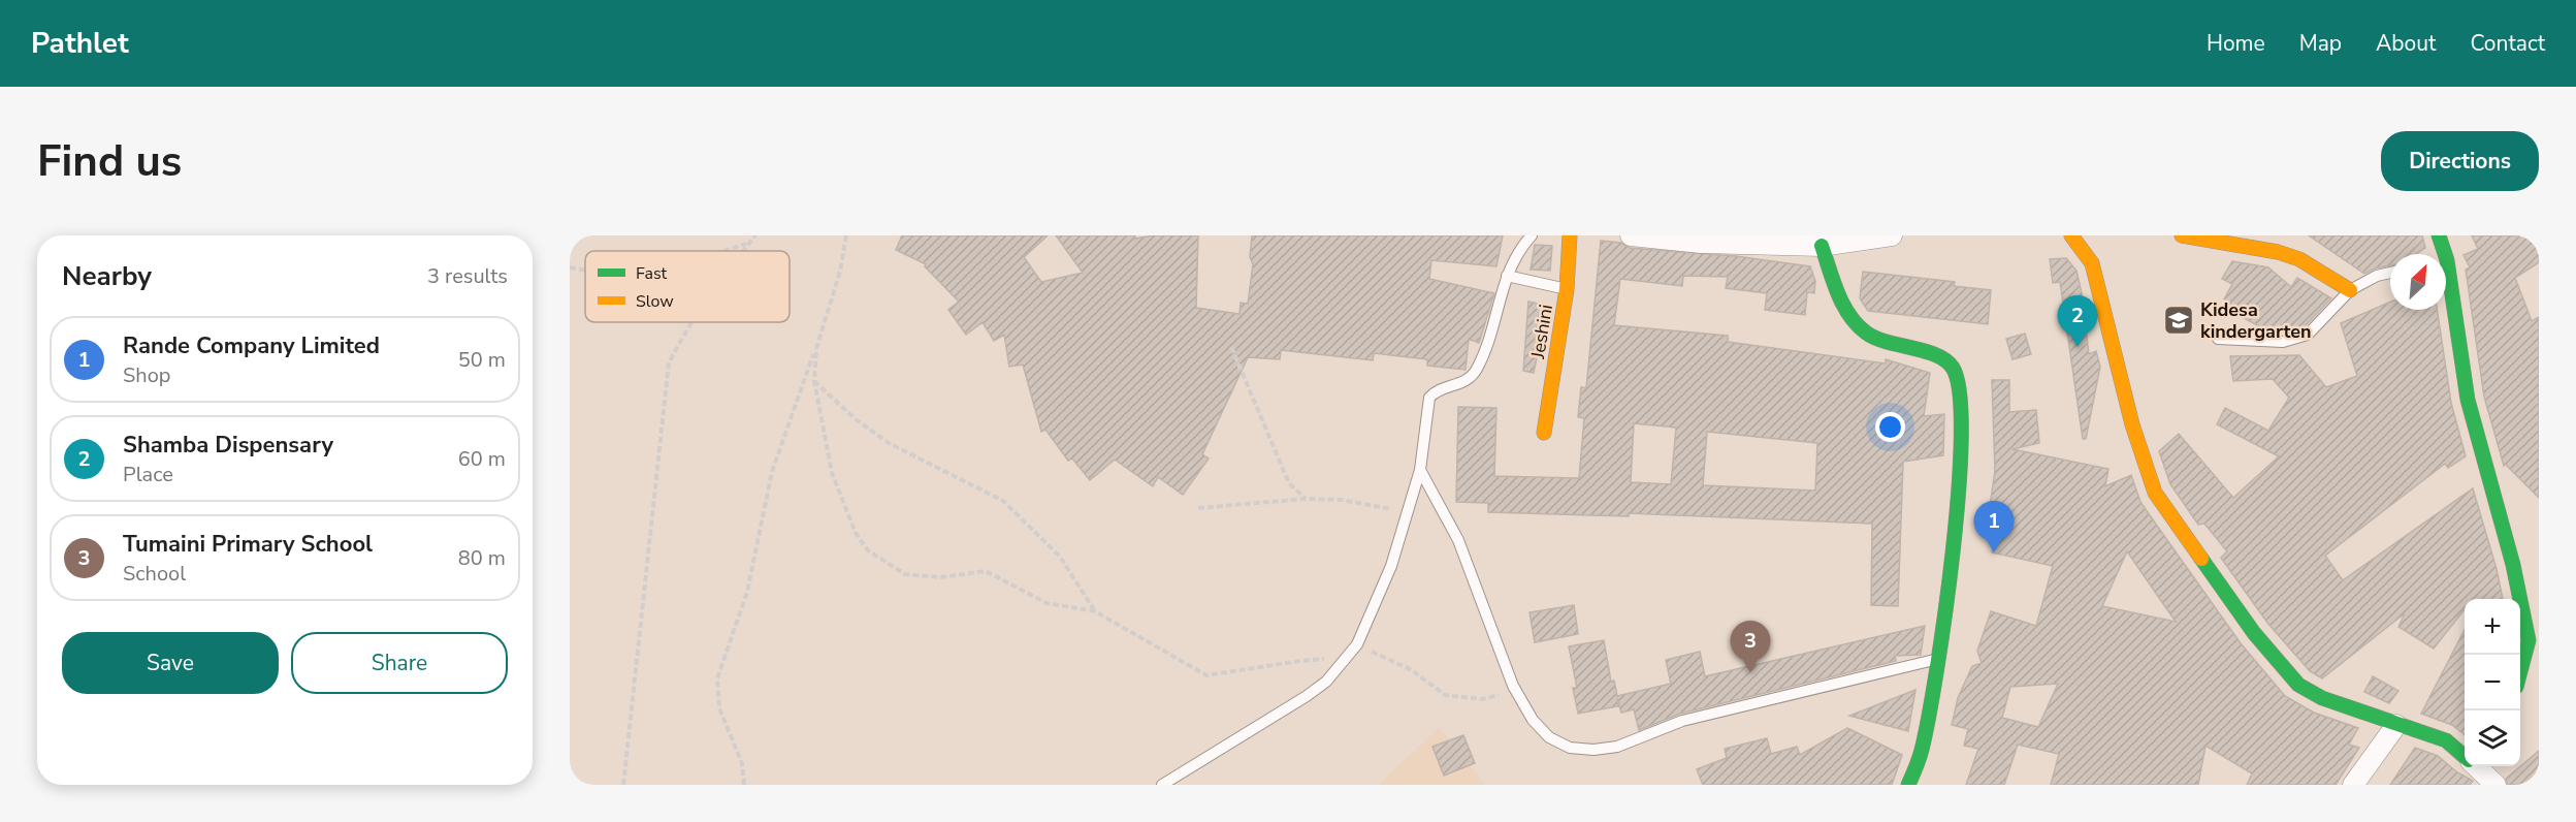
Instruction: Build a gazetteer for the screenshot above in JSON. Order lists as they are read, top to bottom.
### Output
{
  "streets": {
    "street": ["Jeshini"]
  },
  "places": {
    "school or university": ["Kidesa kindergarten"]
  },
  "legend": ["Fast", "Slow"],
  "north": "top right",
  "page": {
    "header": "Pathlet",
    "nav": [
      "Home",
      "Map",
      "About",
      "Contact"
    ],
    "buttons": [
      "Directions",
      ["Save", "Share"]
    ],
    "title": "Find us",
    "heading": ["Nearby", "3 results"],
    "pins": ["2", "1", "3"],
    "list": [
      {
        "mark": "1",
        "name": "Rande Company Limited",
        "note": "Shop",
        "value": "50 m"
      },
      {
        "mark": "2",
        "name": "Shamba Dispensary",
        "note": "Place",
        "value": "60 m"
      },
      {
        "mark": "3",
        "name": "Tumaini Primary School",
        "note": "School",
        "value": "80 m"
      }
    ],
    "map_buttons": ["+", "−"]
  }
}
